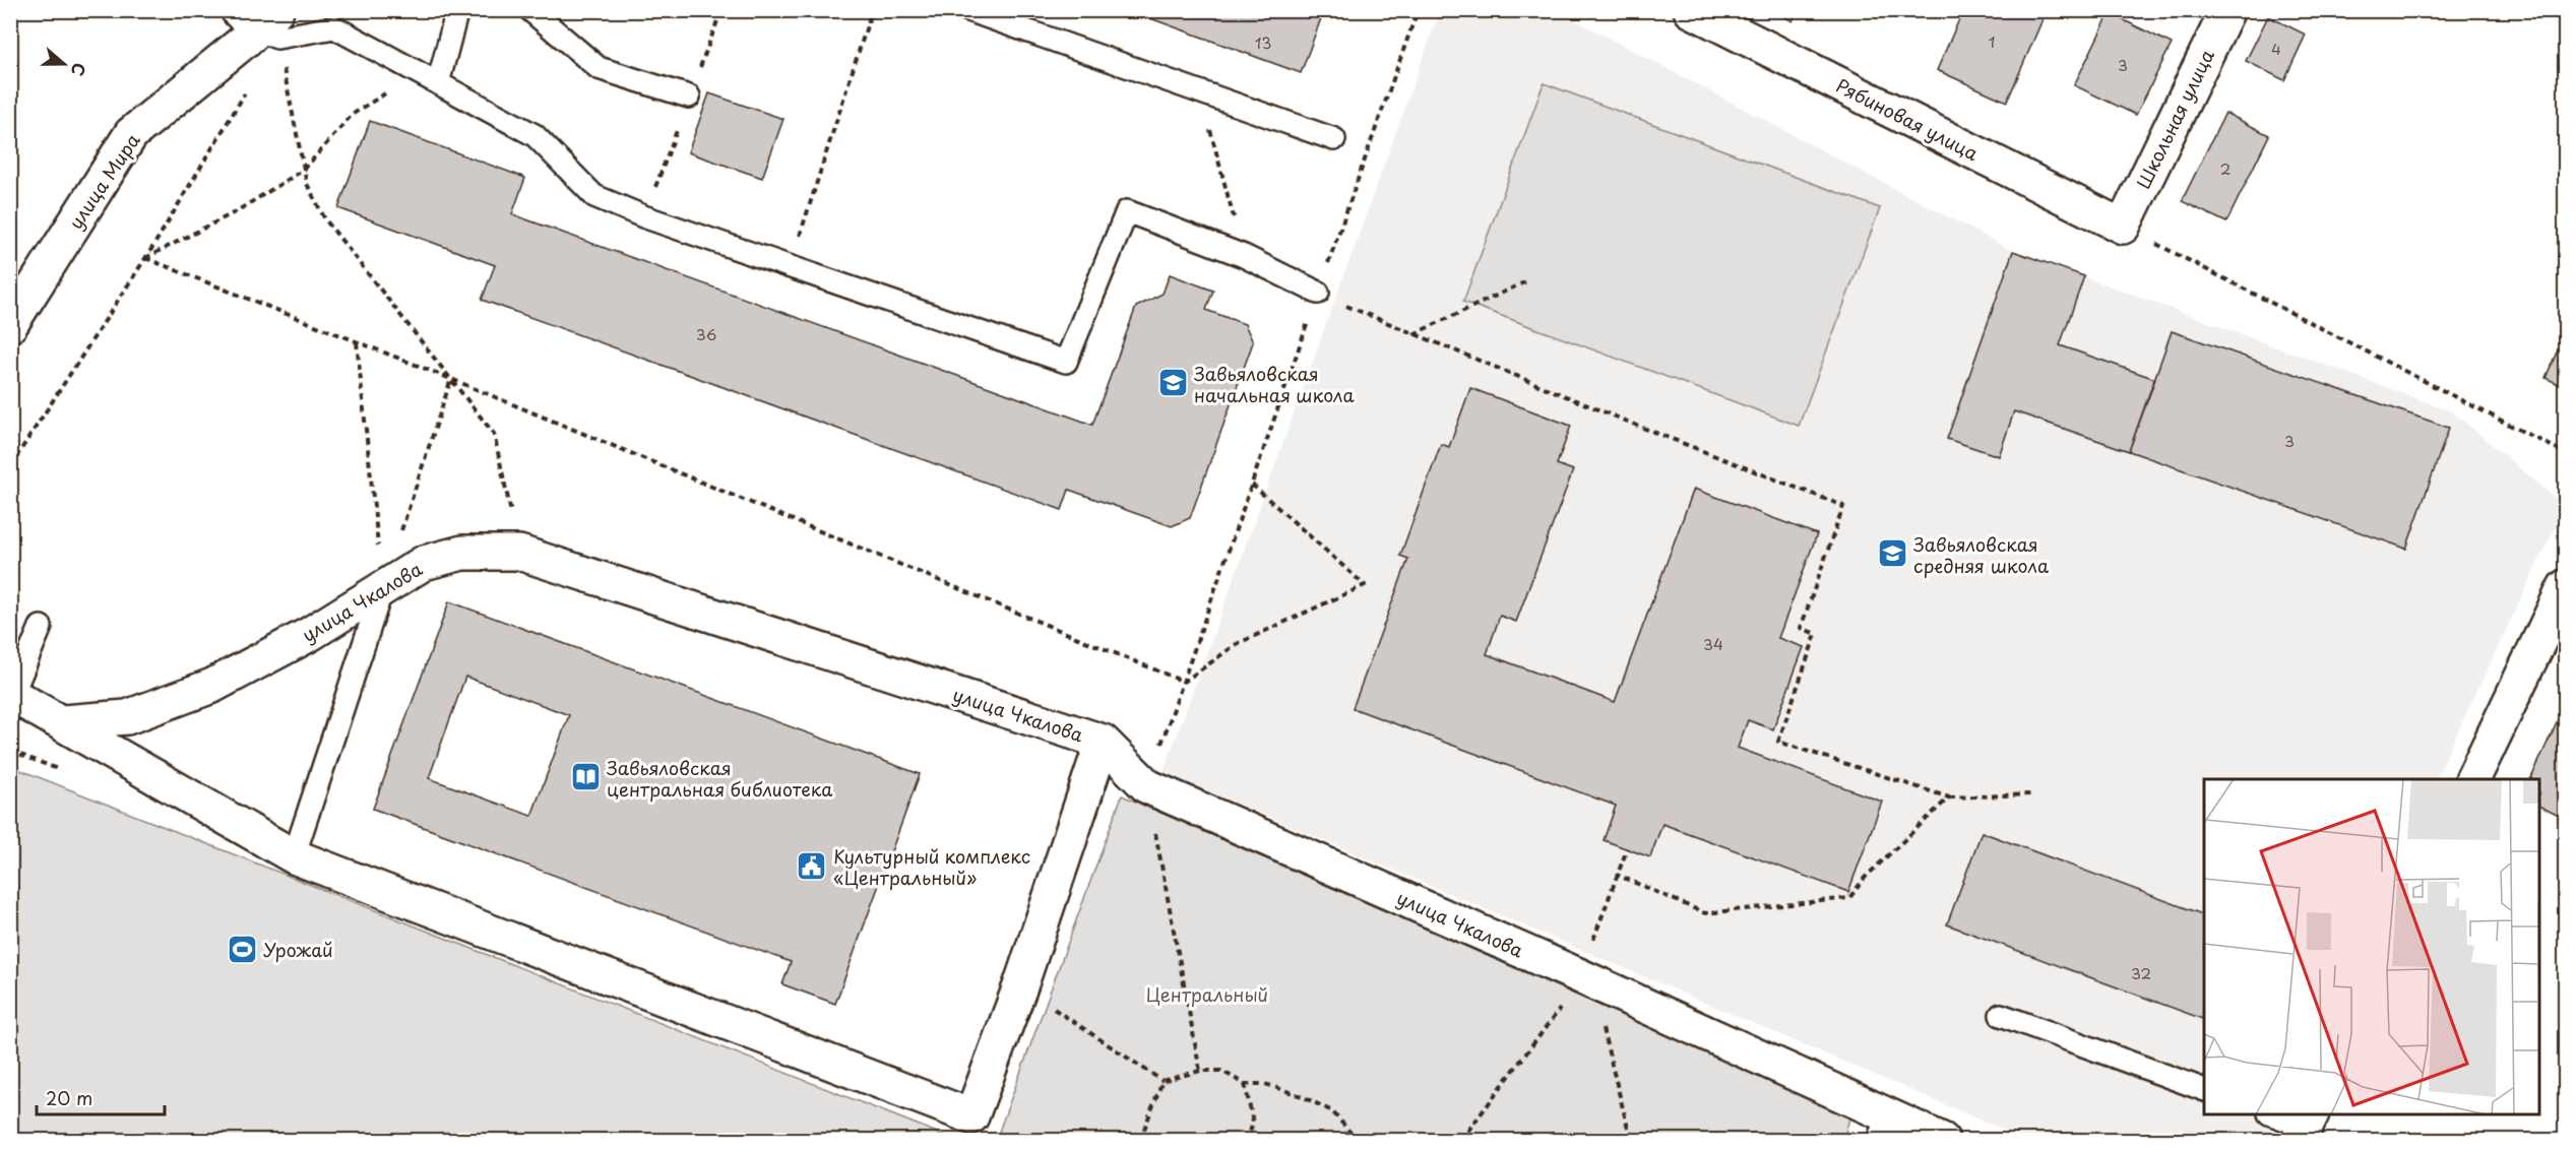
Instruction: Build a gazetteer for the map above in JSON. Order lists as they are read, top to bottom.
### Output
{
  "streets": {
    "street": [
      "Рябиновая улица",
      "Школьная улица",
      "улица Мира",
      "улица Чкалова"
    ]
  },
  "crossings": [
    ["Рябиновая улица", "Школьная улица"]
  ],
  "parks": ["Центральный"],
  "places": {
    "school or university": ["Завьяловская начальная школа", "Завьяловская средняя школа"],
    "library": ["Завьяловская центральная библиотека"],
    "public building": ["Культурный комплекс «Центральный»"],
    "sports": ["Урожай"]
  },
  "house_numbers": [
    "1",
    "13",
    "4",
    "3",
    "2",
    "36",
    "3",
    "34",
    "32"
  ],
  "scale_bar": "20 m",
  "north": "right"
}
